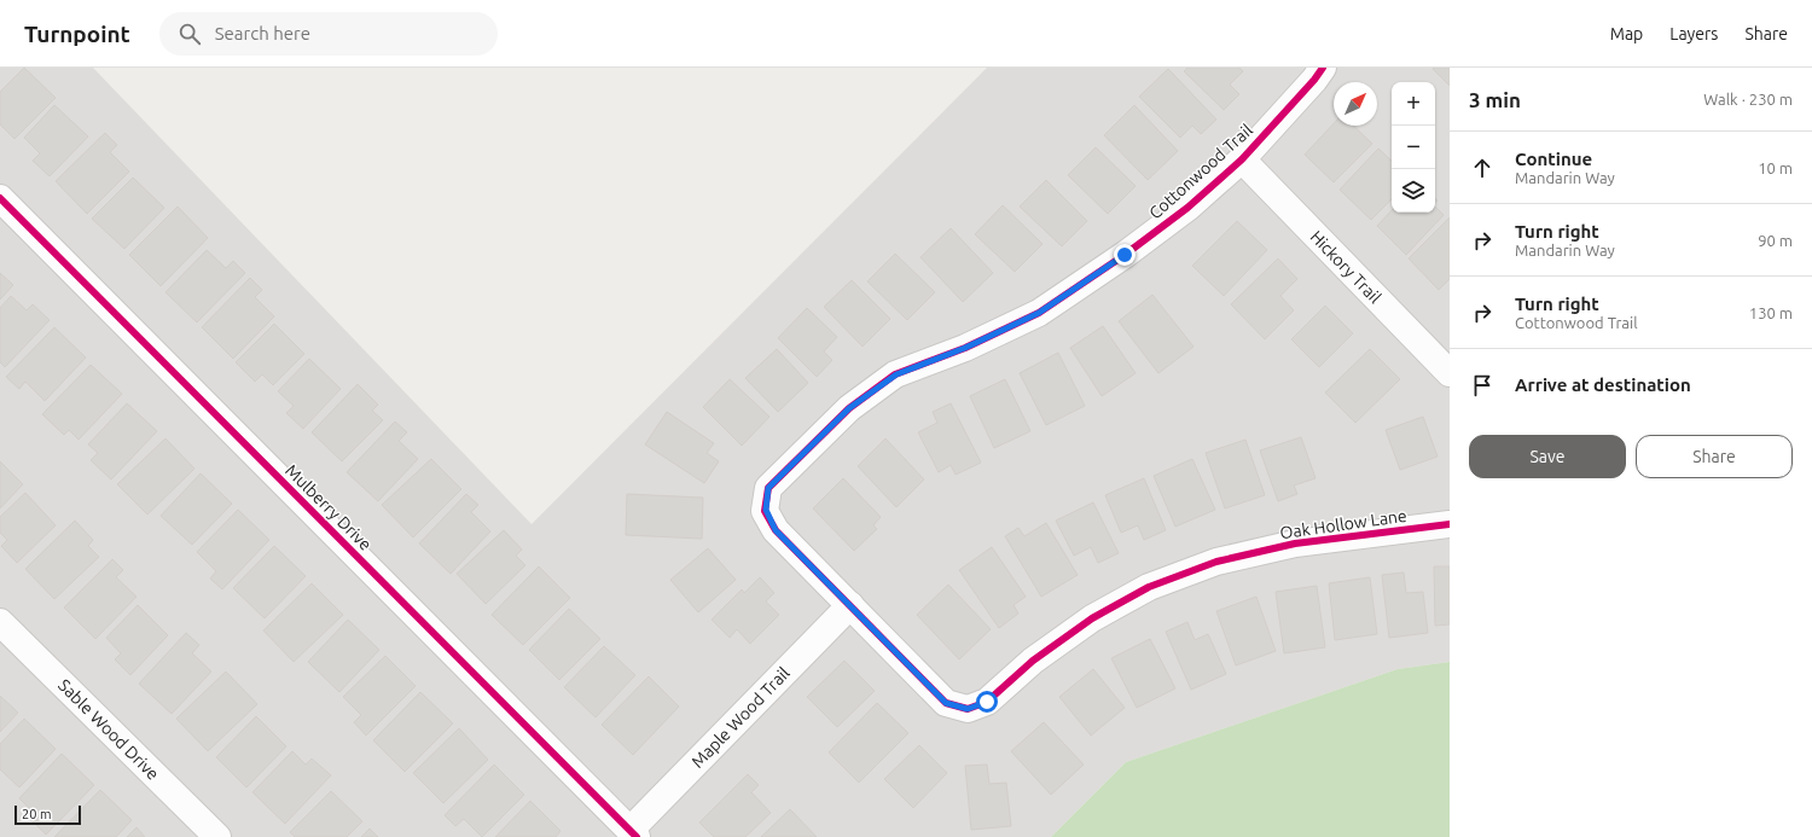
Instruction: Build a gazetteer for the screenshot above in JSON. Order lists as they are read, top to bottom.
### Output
{
  "streets": {
    "street": [
      "Cottonwood Trail",
      "Hickory Trail",
      "Mulberry Drive",
      "Oak Hollow Lane",
      "Maple Wood Trail",
      "Sable Wood Drive"
    ]
  },
  "crossings": [
    ["Cottonwood Trail", "Hickory Trail"],
    ["Cottonwood Trail", "Oak Hollow Lane"],
    ["Cottonwood Trail", "Maple Wood Trail"],
    ["Mulberry Drive", "Maple Wood Trail"],
    ["Oak Hollow Lane", "Maple Wood Trail"]
  ],
  "scale_bar": "20 m",
  "north": "top right",
  "page": {
    "header": "Turnpoint",
    "search": "Search here",
    "nav": ["Map", "Layers", "Share"],
    "heading": ["3 min", "Walk · 230 m"],
    "map_buttons": ["+", "−"],
    "list": [
      ["Continue", "Mandarin Way", "10 m"],
      ["Turn right", "Mandarin Way", "90 m"],
      ["Turn right", "Cottonwood Trail", "130 m"],
      "Arrive at destination"
    ],
    "buttons": ["Save", "Share"],
    "scale": "20 m"
  }
}
